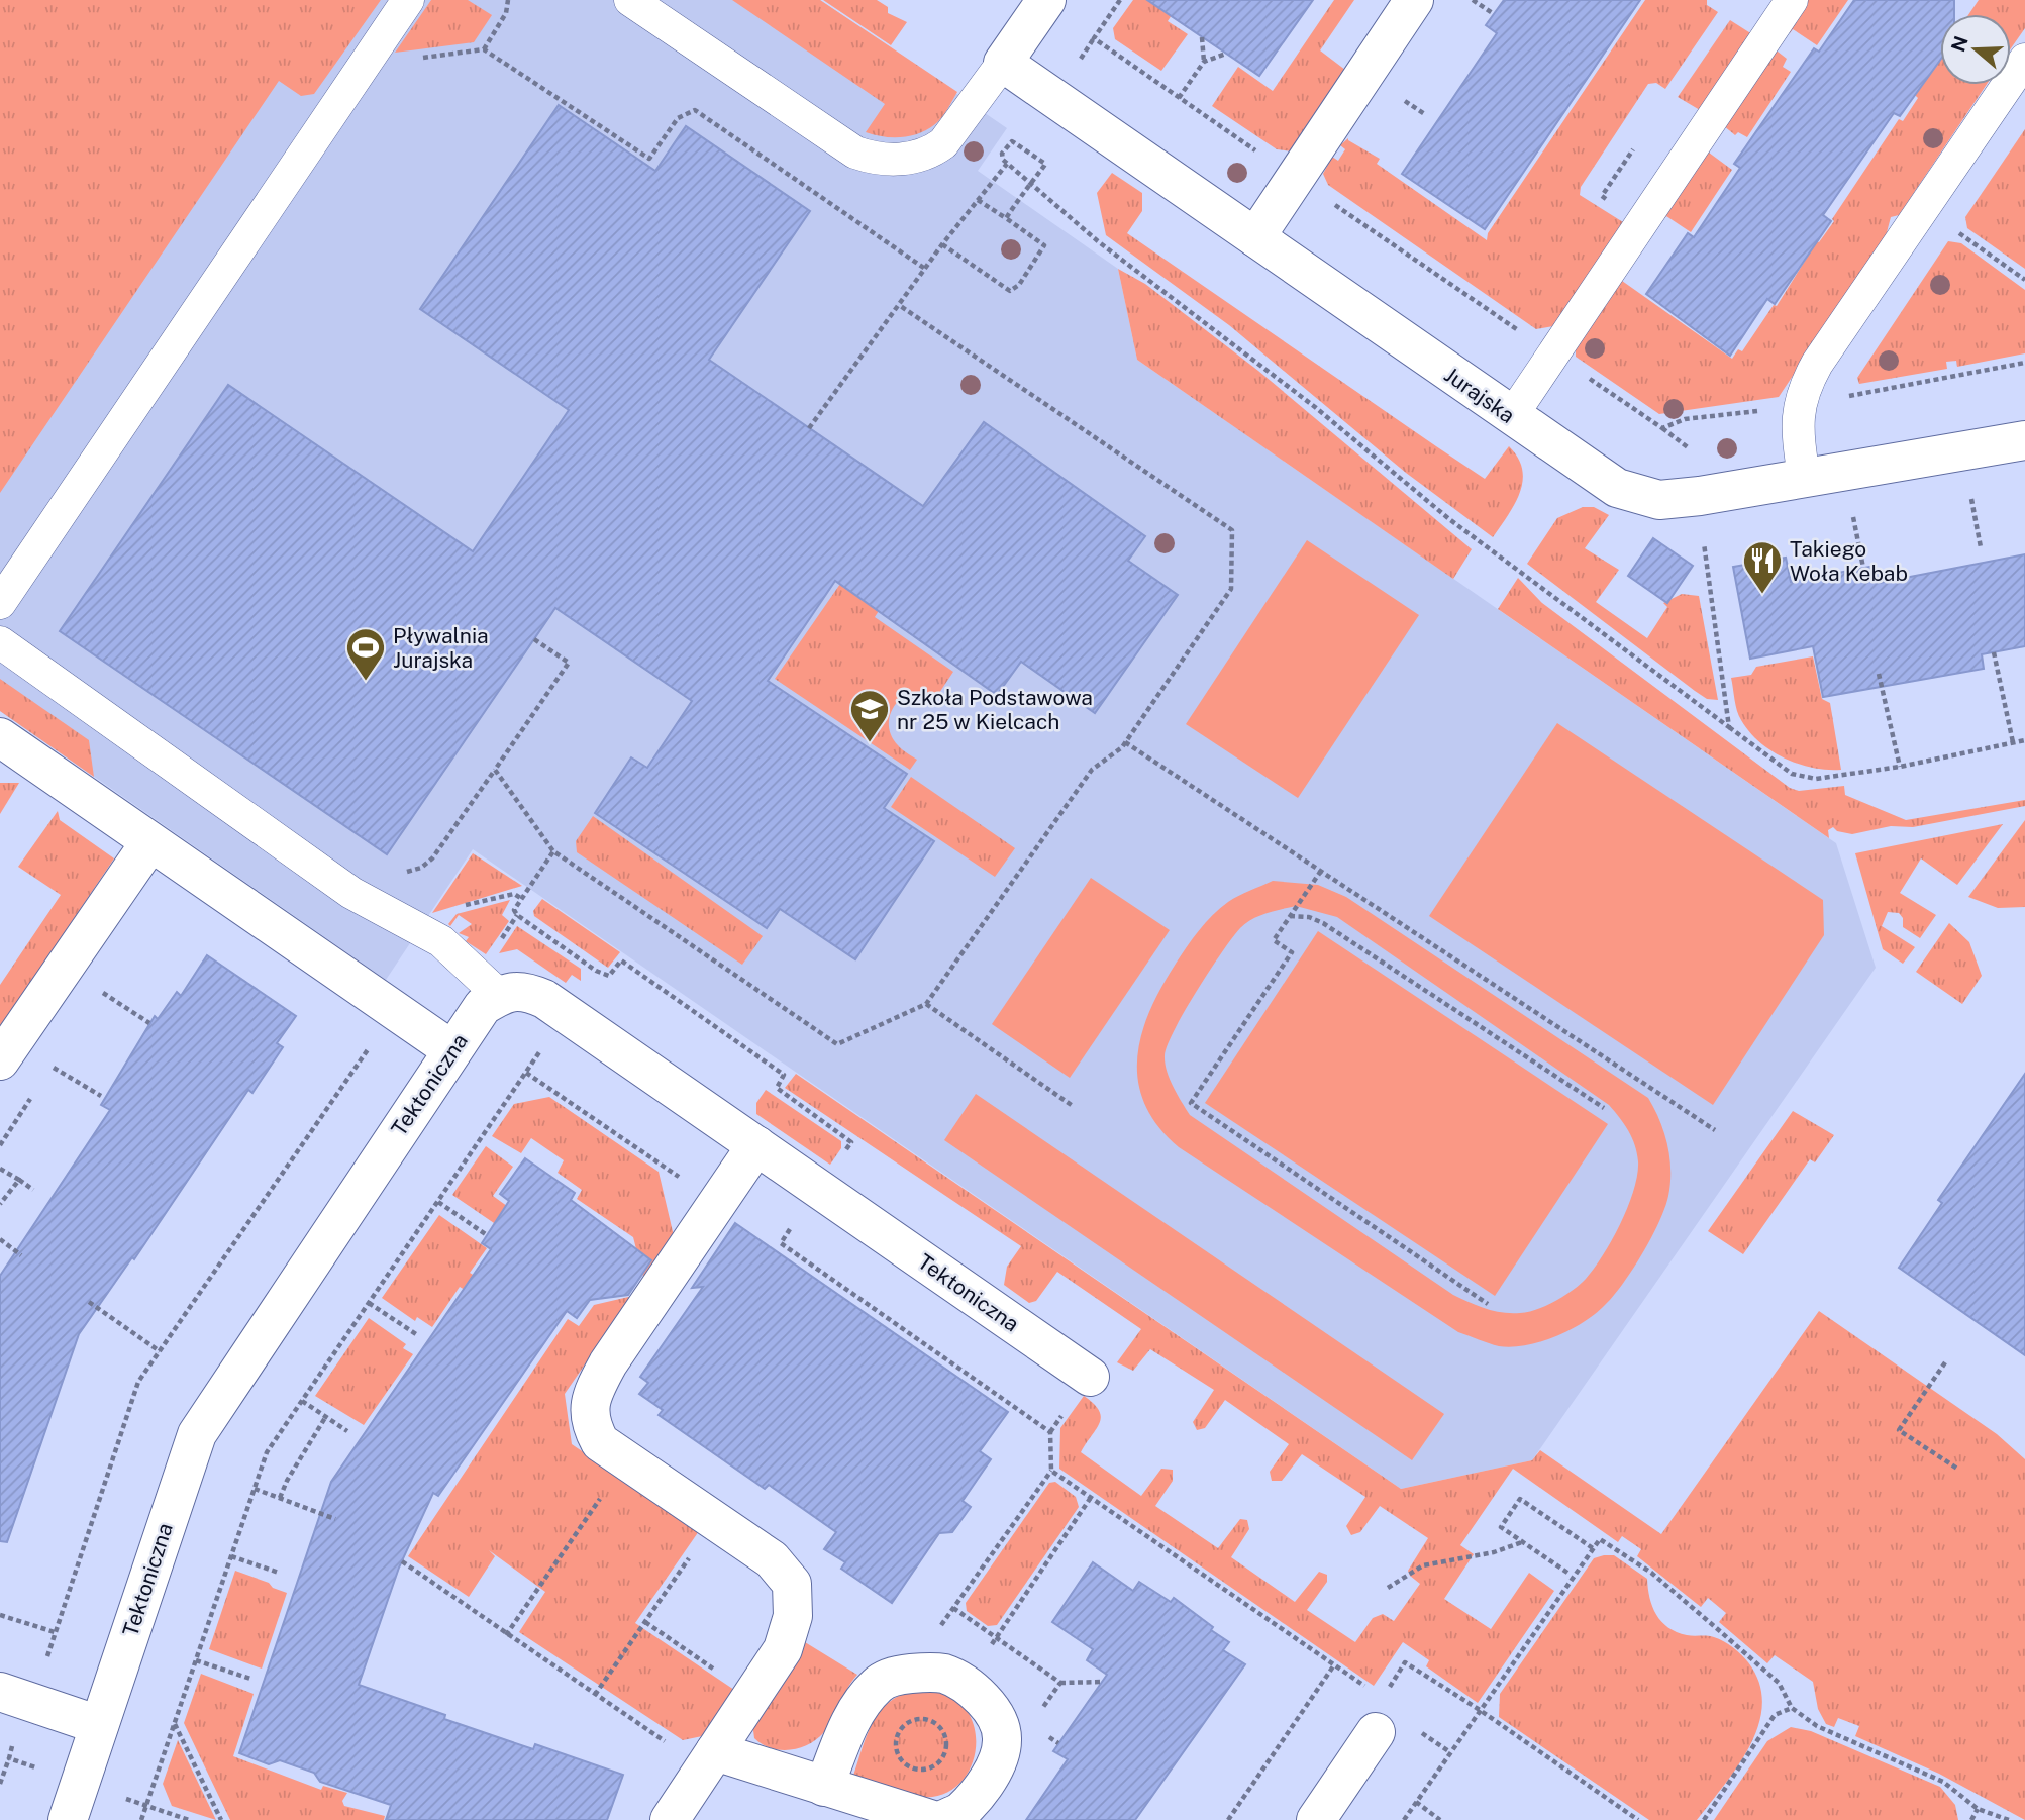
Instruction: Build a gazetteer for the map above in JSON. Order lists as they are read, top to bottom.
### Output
{
  "streets": {
    "street": ["Jurajska", "Tektoniczna"]
  },
  "places": {
    "restaurant": ["Takiego Woła Kebab"],
    "sports": ["Pływalnia Jurajska"],
    "school or university": ["Szkoła Podstawowa nr 25 w Kielcach"]
  },
  "north": "left"
}
